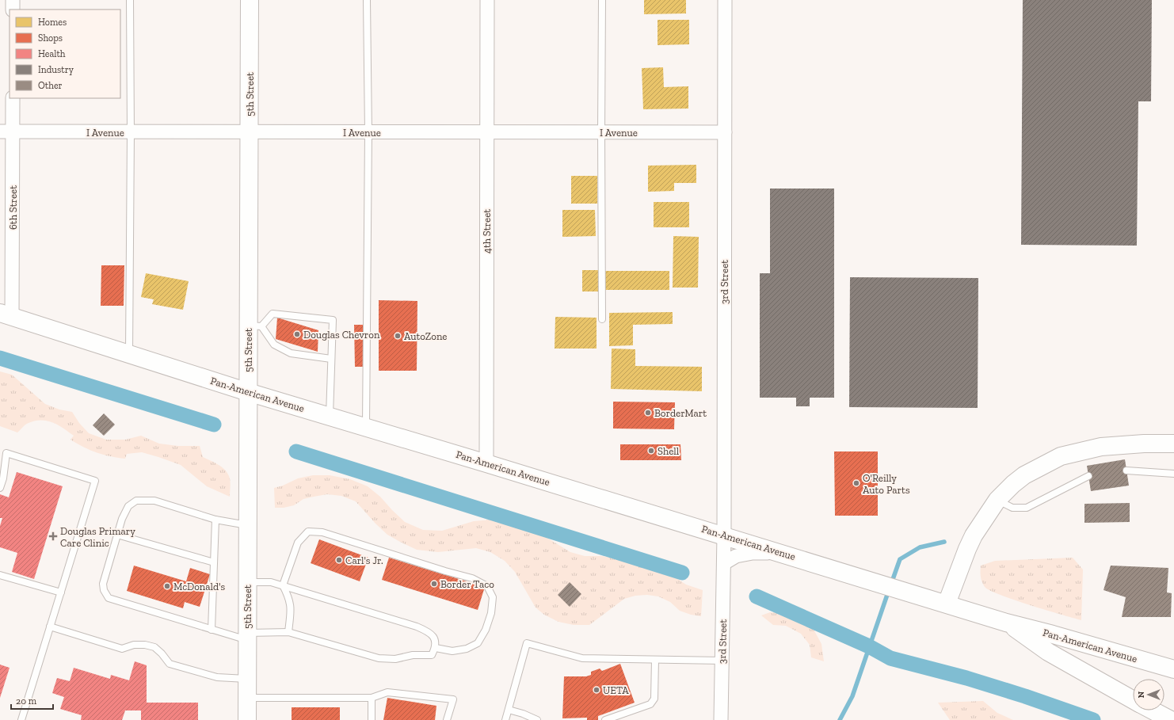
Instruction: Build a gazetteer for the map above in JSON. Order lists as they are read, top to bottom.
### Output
{
  "streets": {
    "main road": ["5th Street", "Pan-American Avenue"],
    "street": [
      "I Avenue",
      "6th Street",
      "4th Street",
      "3rd Street"
    ]
  },
  "crossings": [
    ["5th Street", "I Avenue"],
    ["5th Street", "Pan-American Avenue"],
    ["I Avenue", "6th Street"],
    ["I Avenue", "4th Street"],
    ["I Avenue", "3rd Street"],
    ["6th Street", "Pan-American Avenue"],
    ["4th Street", "Pan-American Avenue"],
    ["3rd Street", "Pan-American Avenue"]
  ],
  "places": {
    "other": [
      "Douglas Chevron",
      "AutoZone",
      "BorderMart",
      "Shell",
      "O'Reilly Auto Parts",
      "Carl's Jr.",
      "Border Taco",
      "McDonald's",
      "UETA"
    ],
    "health": ["Douglas Primary Care Clinic"]
  },
  "legend": [
    "Homes",
    "Shops",
    "Health",
    "Industry",
    "Other"
  ],
  "scale_bar": "20 m",
  "north": "left"
}
